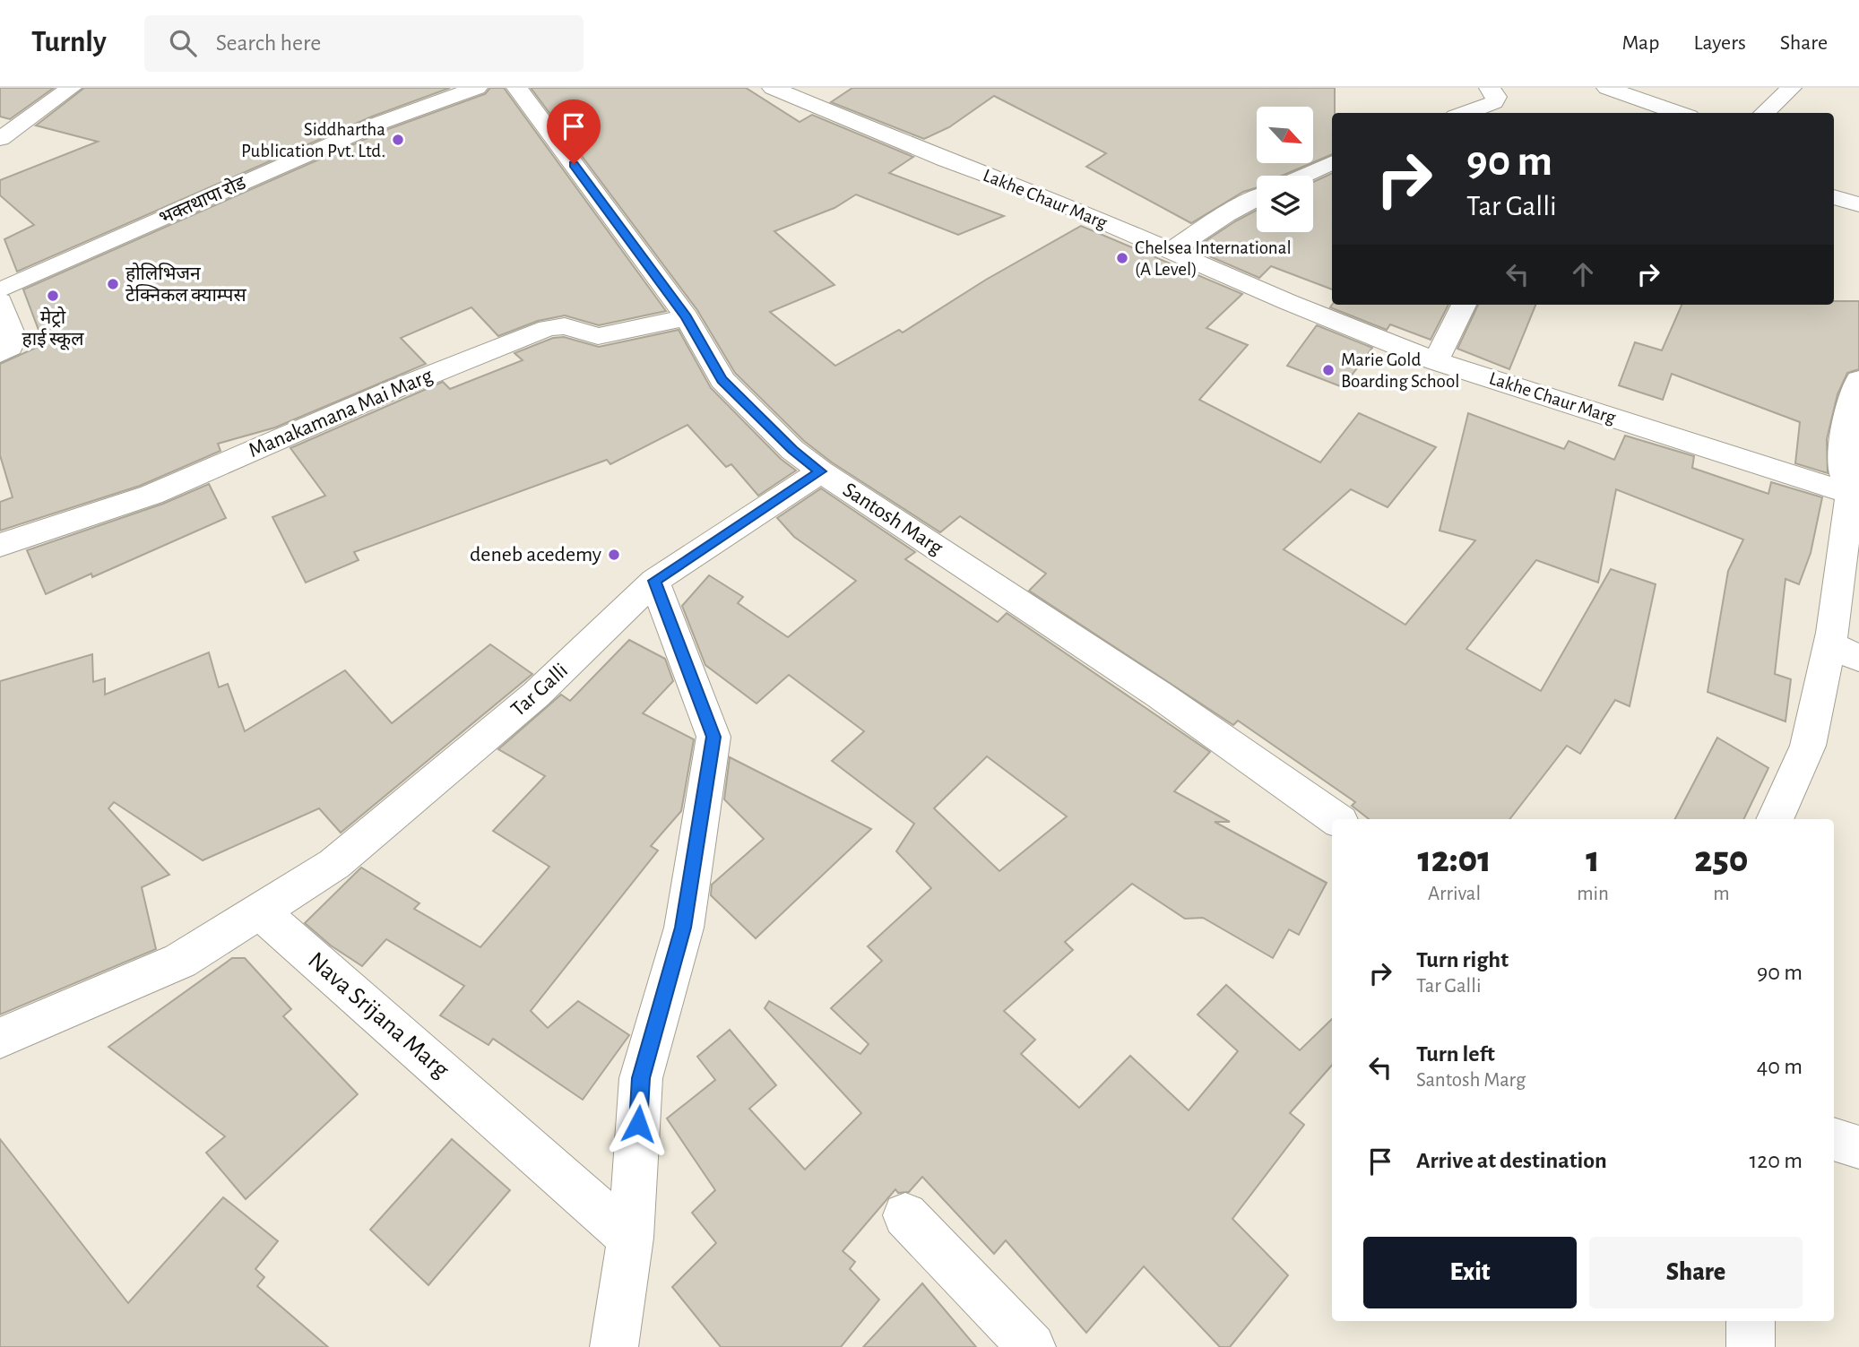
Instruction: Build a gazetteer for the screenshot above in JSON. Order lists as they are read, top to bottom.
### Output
{
  "streets": {
    "street": [
      "Lakhe Chaur Marg",
      "भक्तथापा रोड",
      "Manakamana Mai Marg",
      "Santosh Marg",
      "Tar Galli",
      "Nava Srijana Marg"
    ]
  },
  "crossings": [
    ["Manakamana Mai Marg", "Santosh Marg"],
    ["Santosh Marg", "Tar Galli"],
    ["Tar Galli", "Nava Srijana Marg"]
  ],
  "places": [
    "Siddhartha Publication Pvt. Ltd.",
    "Chelsea International (A Level)",
    "होलिभिजन टेक्निकल क्याम्पस",
    "मेट्रो हाई स्कूल",
    "Marie Gold Boarding School",
    "deneb acedemy"
  ],
  "north": "bottom right",
  "page": {
    "header": "Turnly",
    "search": "Search here",
    "nav": ["Map", "Layers", "Share"],
    "turn": ["90 m", "Tar Galli"],
    "eta": [
      "12:01",
      "Arrival",
      "1",
      "min",
      "250",
      "m"
    ],
    "list": [
      {
        "name": "Turn right",
        "note": "Tar Galli",
        "value": "90 m"
      },
      {
        "name": "Turn left",
        "note": "Santosh Marg",
        "value": "40 m"
      },
      {
        "name": "Arrive at destination",
        "value": "120 m"
      }
    ],
    "buttons": ["Exit", "Share"]
  }
}
